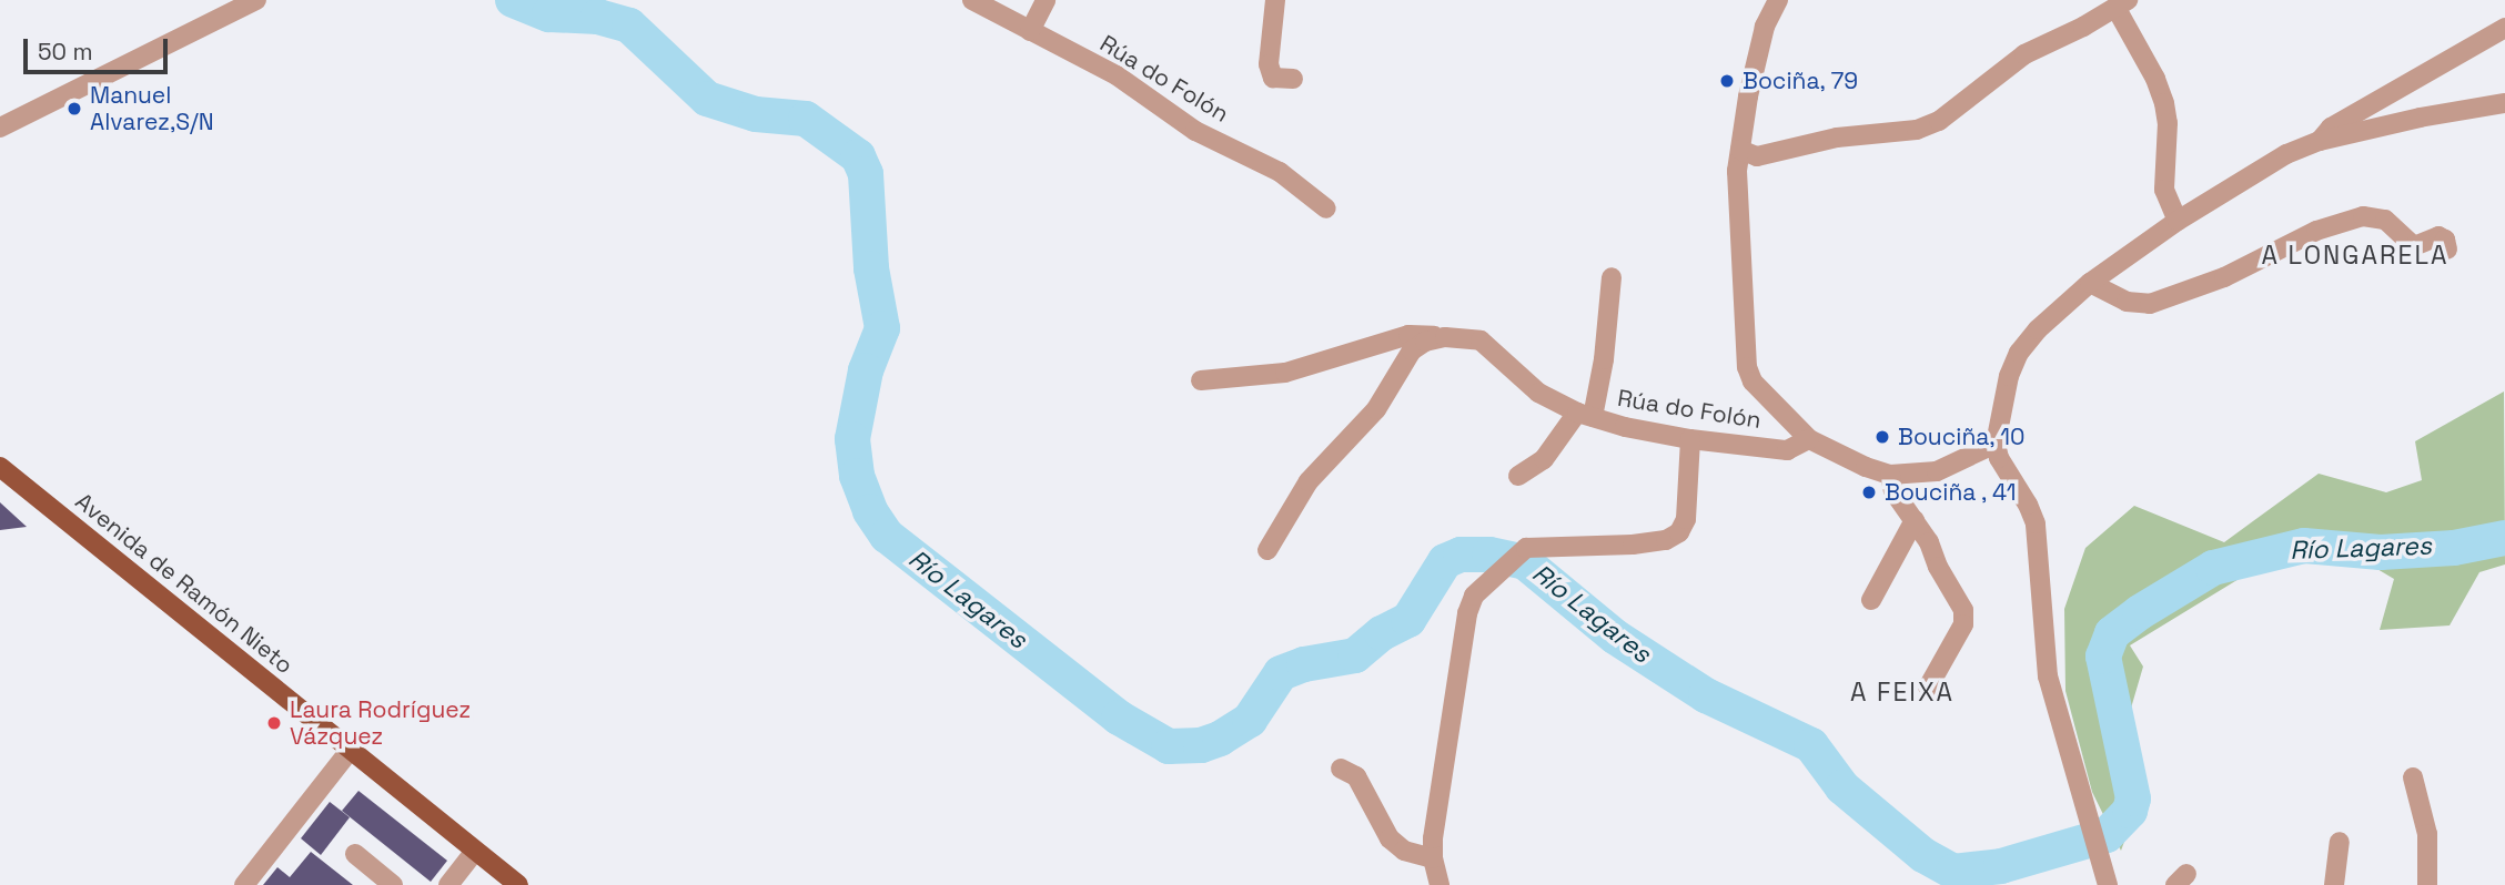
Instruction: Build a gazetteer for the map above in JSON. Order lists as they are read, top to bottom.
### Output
{
  "streets": {
    "main road": ["Avenida de Ramón Nieto"],
    "street": ["Rúa do Folón"]
  },
  "districts": ["A LONGARELA", "A FEIXA"],
  "water": ["Río Lagares"],
  "places": [
    "Bociña, 79",
    "Manuel Alvarez,S/N",
    "Bouciña, 10",
    "Bouciña , 41",
    "Laura Rodríguez Vázquez"
  ],
  "scale_bar": "50 m"
}
